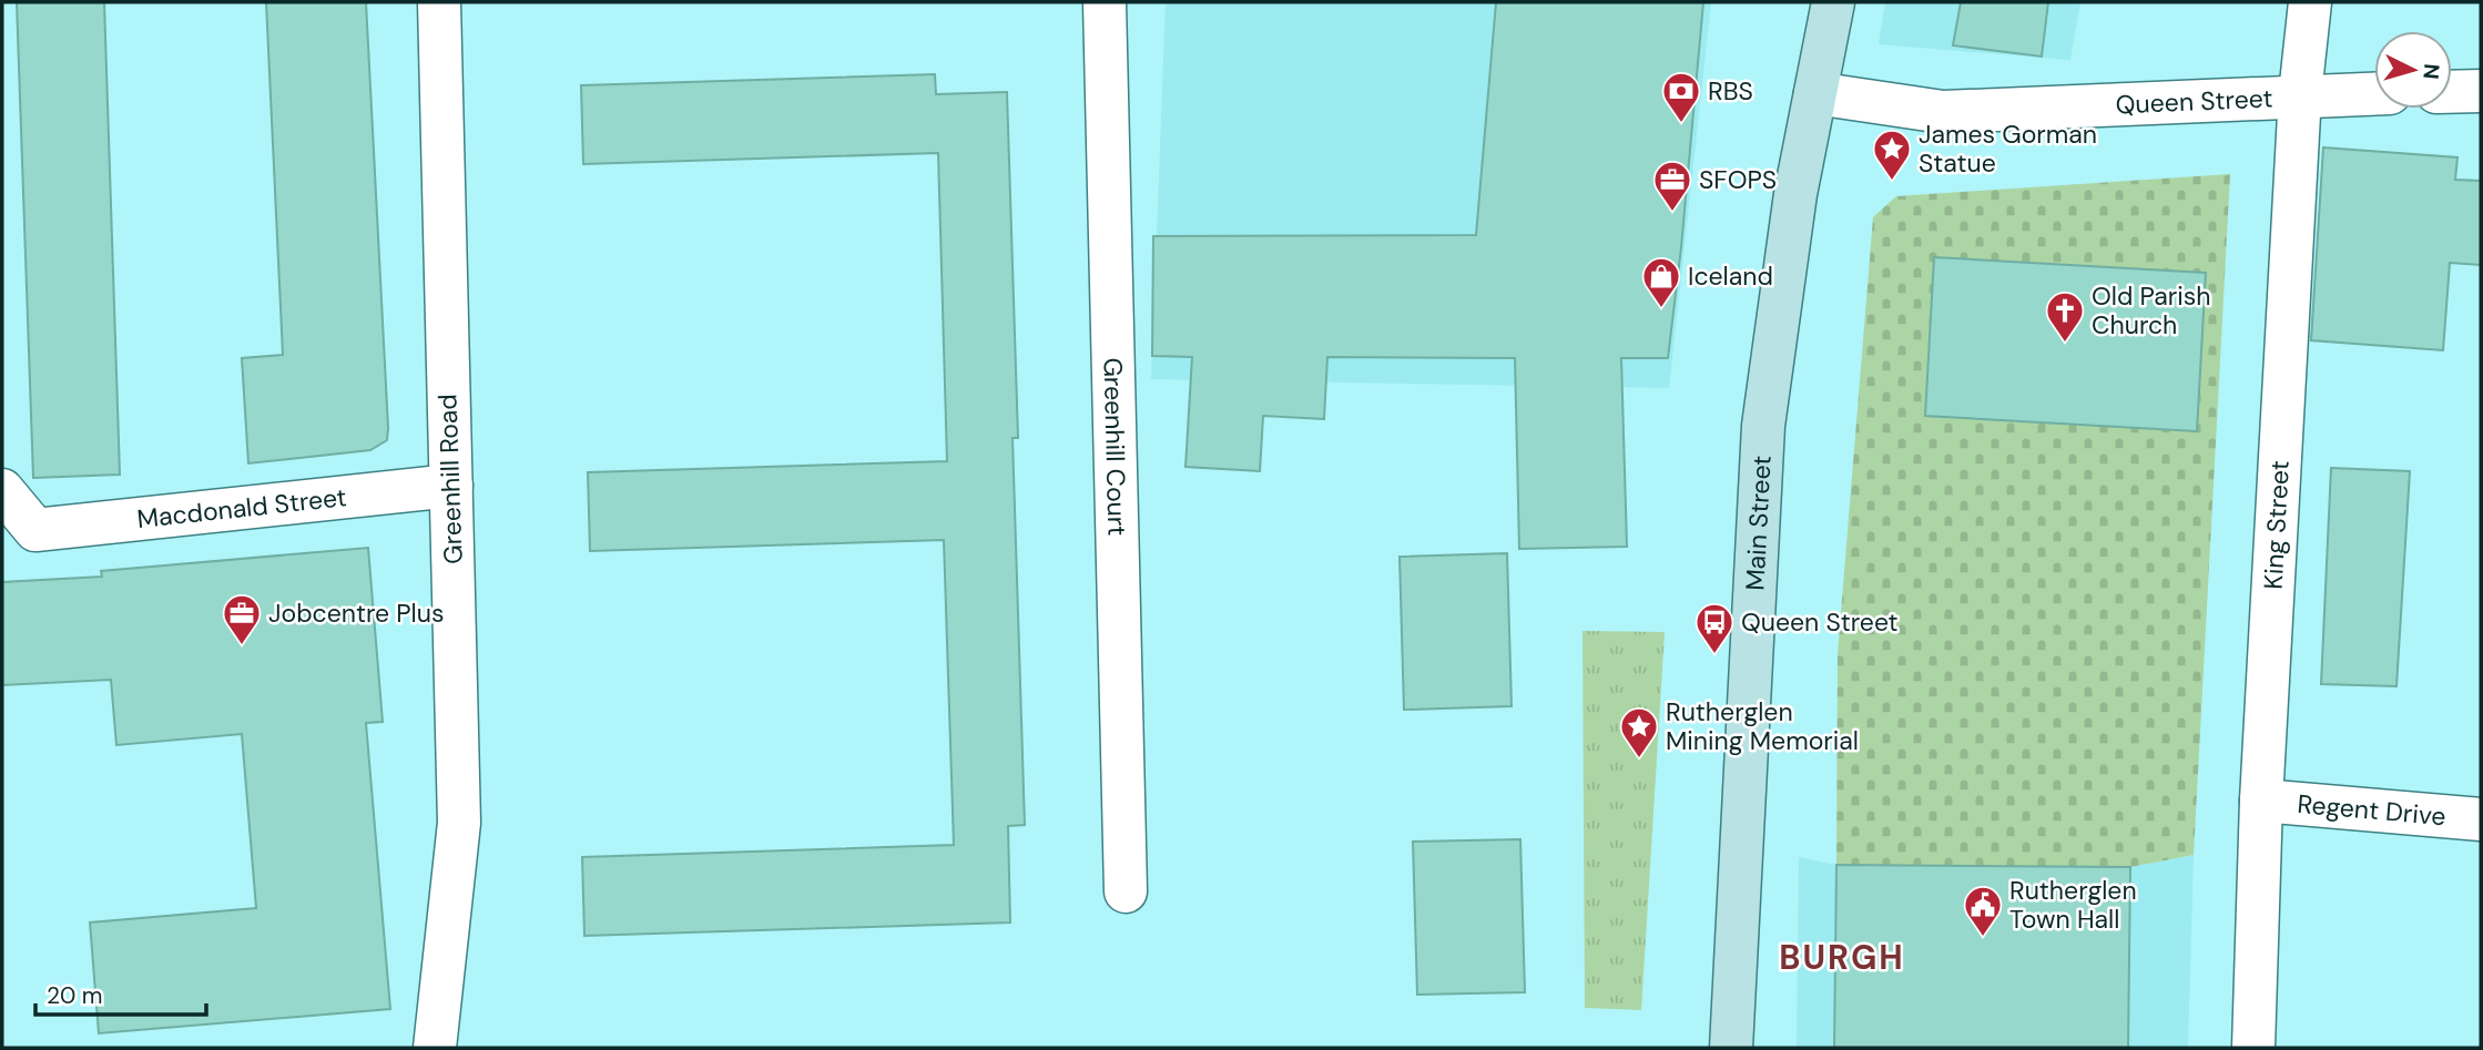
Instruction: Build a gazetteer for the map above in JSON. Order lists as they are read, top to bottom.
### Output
{
  "streets": {
    "main road": ["Main Street"],
    "street": [
      "Queen Street",
      "Greenhill Court",
      "Greenhill Road",
      "Macdonald Street",
      "King Street",
      "Regent Drive"
    ]
  },
  "crossings": [
    ["Queen Street", "Main Street"],
    ["Queen Street", "King Street"],
    ["Greenhill Road", "Macdonald Street"],
    ["King Street", "Regent Drive"]
  ],
  "districts": ["BURGH"],
  "places": {
    "bank": ["RBS"],
    "place": ["James Gorman Statue", "Rutherglen Mining Memorial"],
    "office": ["SFOPS", "Jobcentre Plus"],
    "shop": ["Iceland"],
    "church": ["Old Parish Church"],
    "bus stop": ["Queen Street"],
    "public building": ["Rutherglen Town Hall"]
  },
  "scale_bar": "20 m",
  "north": "right"
}
